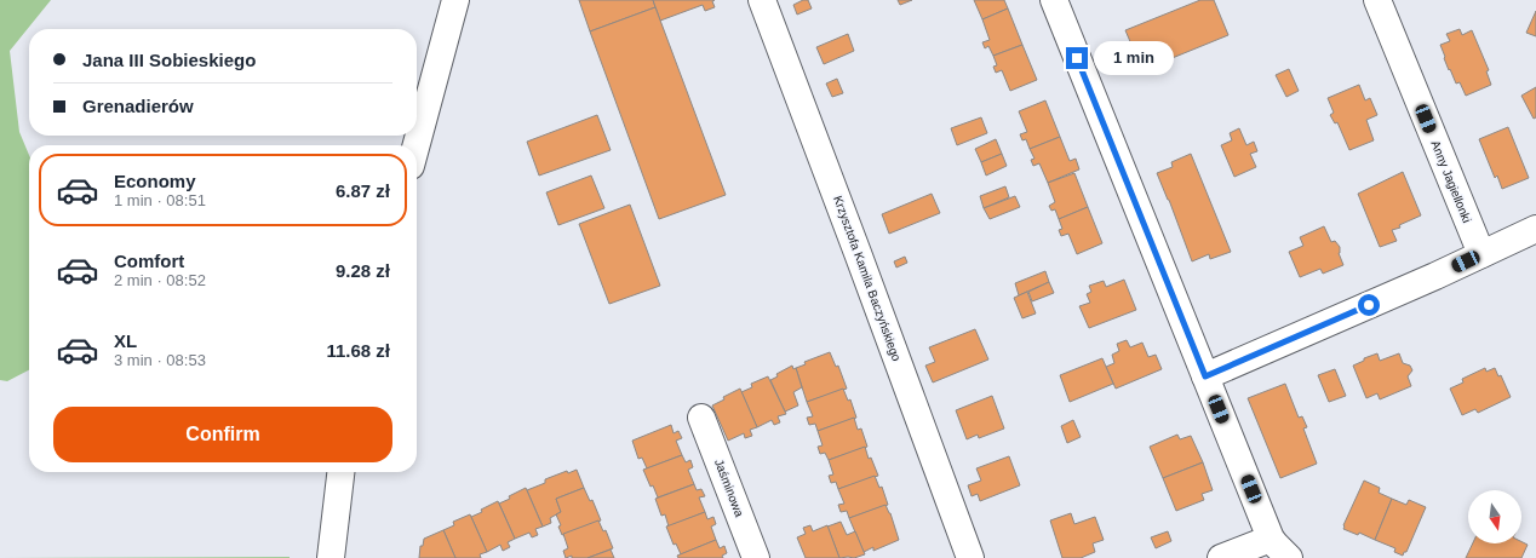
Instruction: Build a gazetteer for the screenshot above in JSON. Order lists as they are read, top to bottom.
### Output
{
  "streets": {
    "street": ["Anny Jagiellonki", "Krzysztofa Kamila Baczyńskiego", "Jaśminowa"]
  },
  "north": "bottom",
  "page": {
    "banner": ["Jana III Sobieskiego", "Grenadierów"],
    "bubble": "1 min",
    "list": [
      {
        "name": "Economy",
        "note": "1 min · 08:51",
        "value": "6.87 zł"
      },
      {
        "name": "Comfort",
        "note": "2 min · 08:52",
        "value": "9.28 zł"
      },
      {
        "name": "XL",
        "note": "3 min · 08:53",
        "value": "11.68 zł"
      }
    ],
    "buttons": "Confirm"
  }
}
